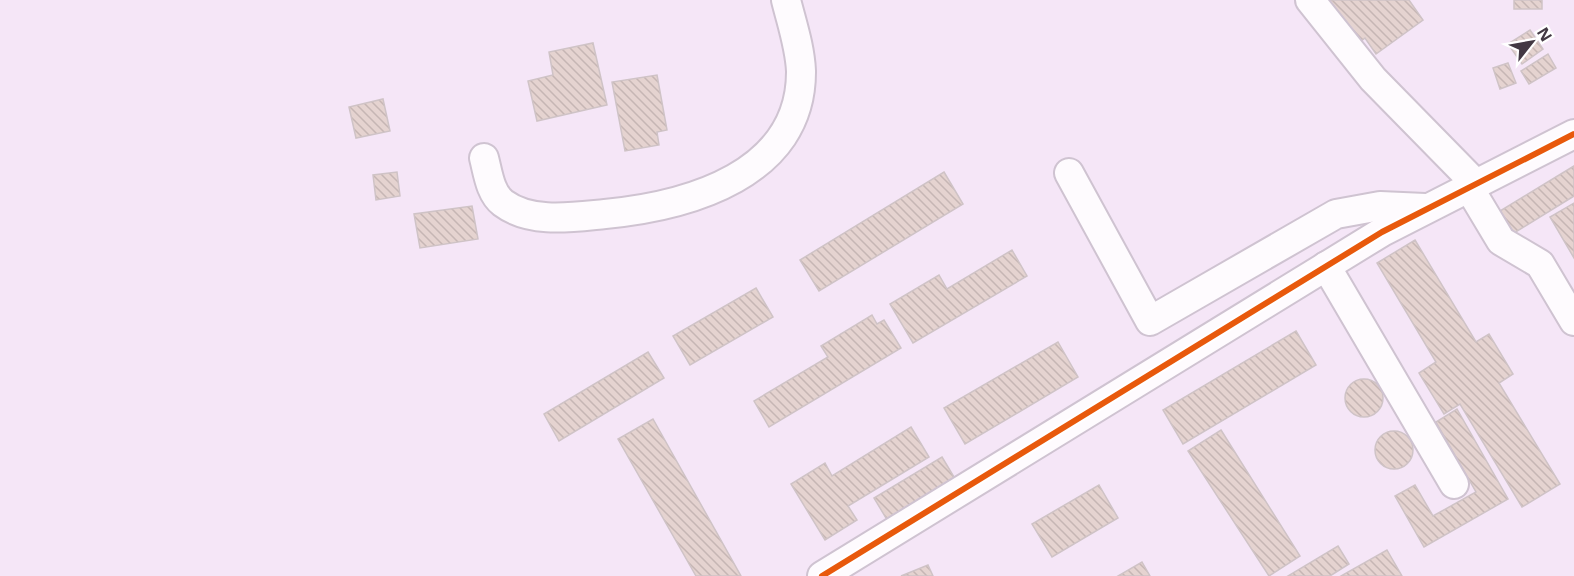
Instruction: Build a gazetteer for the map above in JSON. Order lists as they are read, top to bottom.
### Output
{
  "north": "top right"
}
